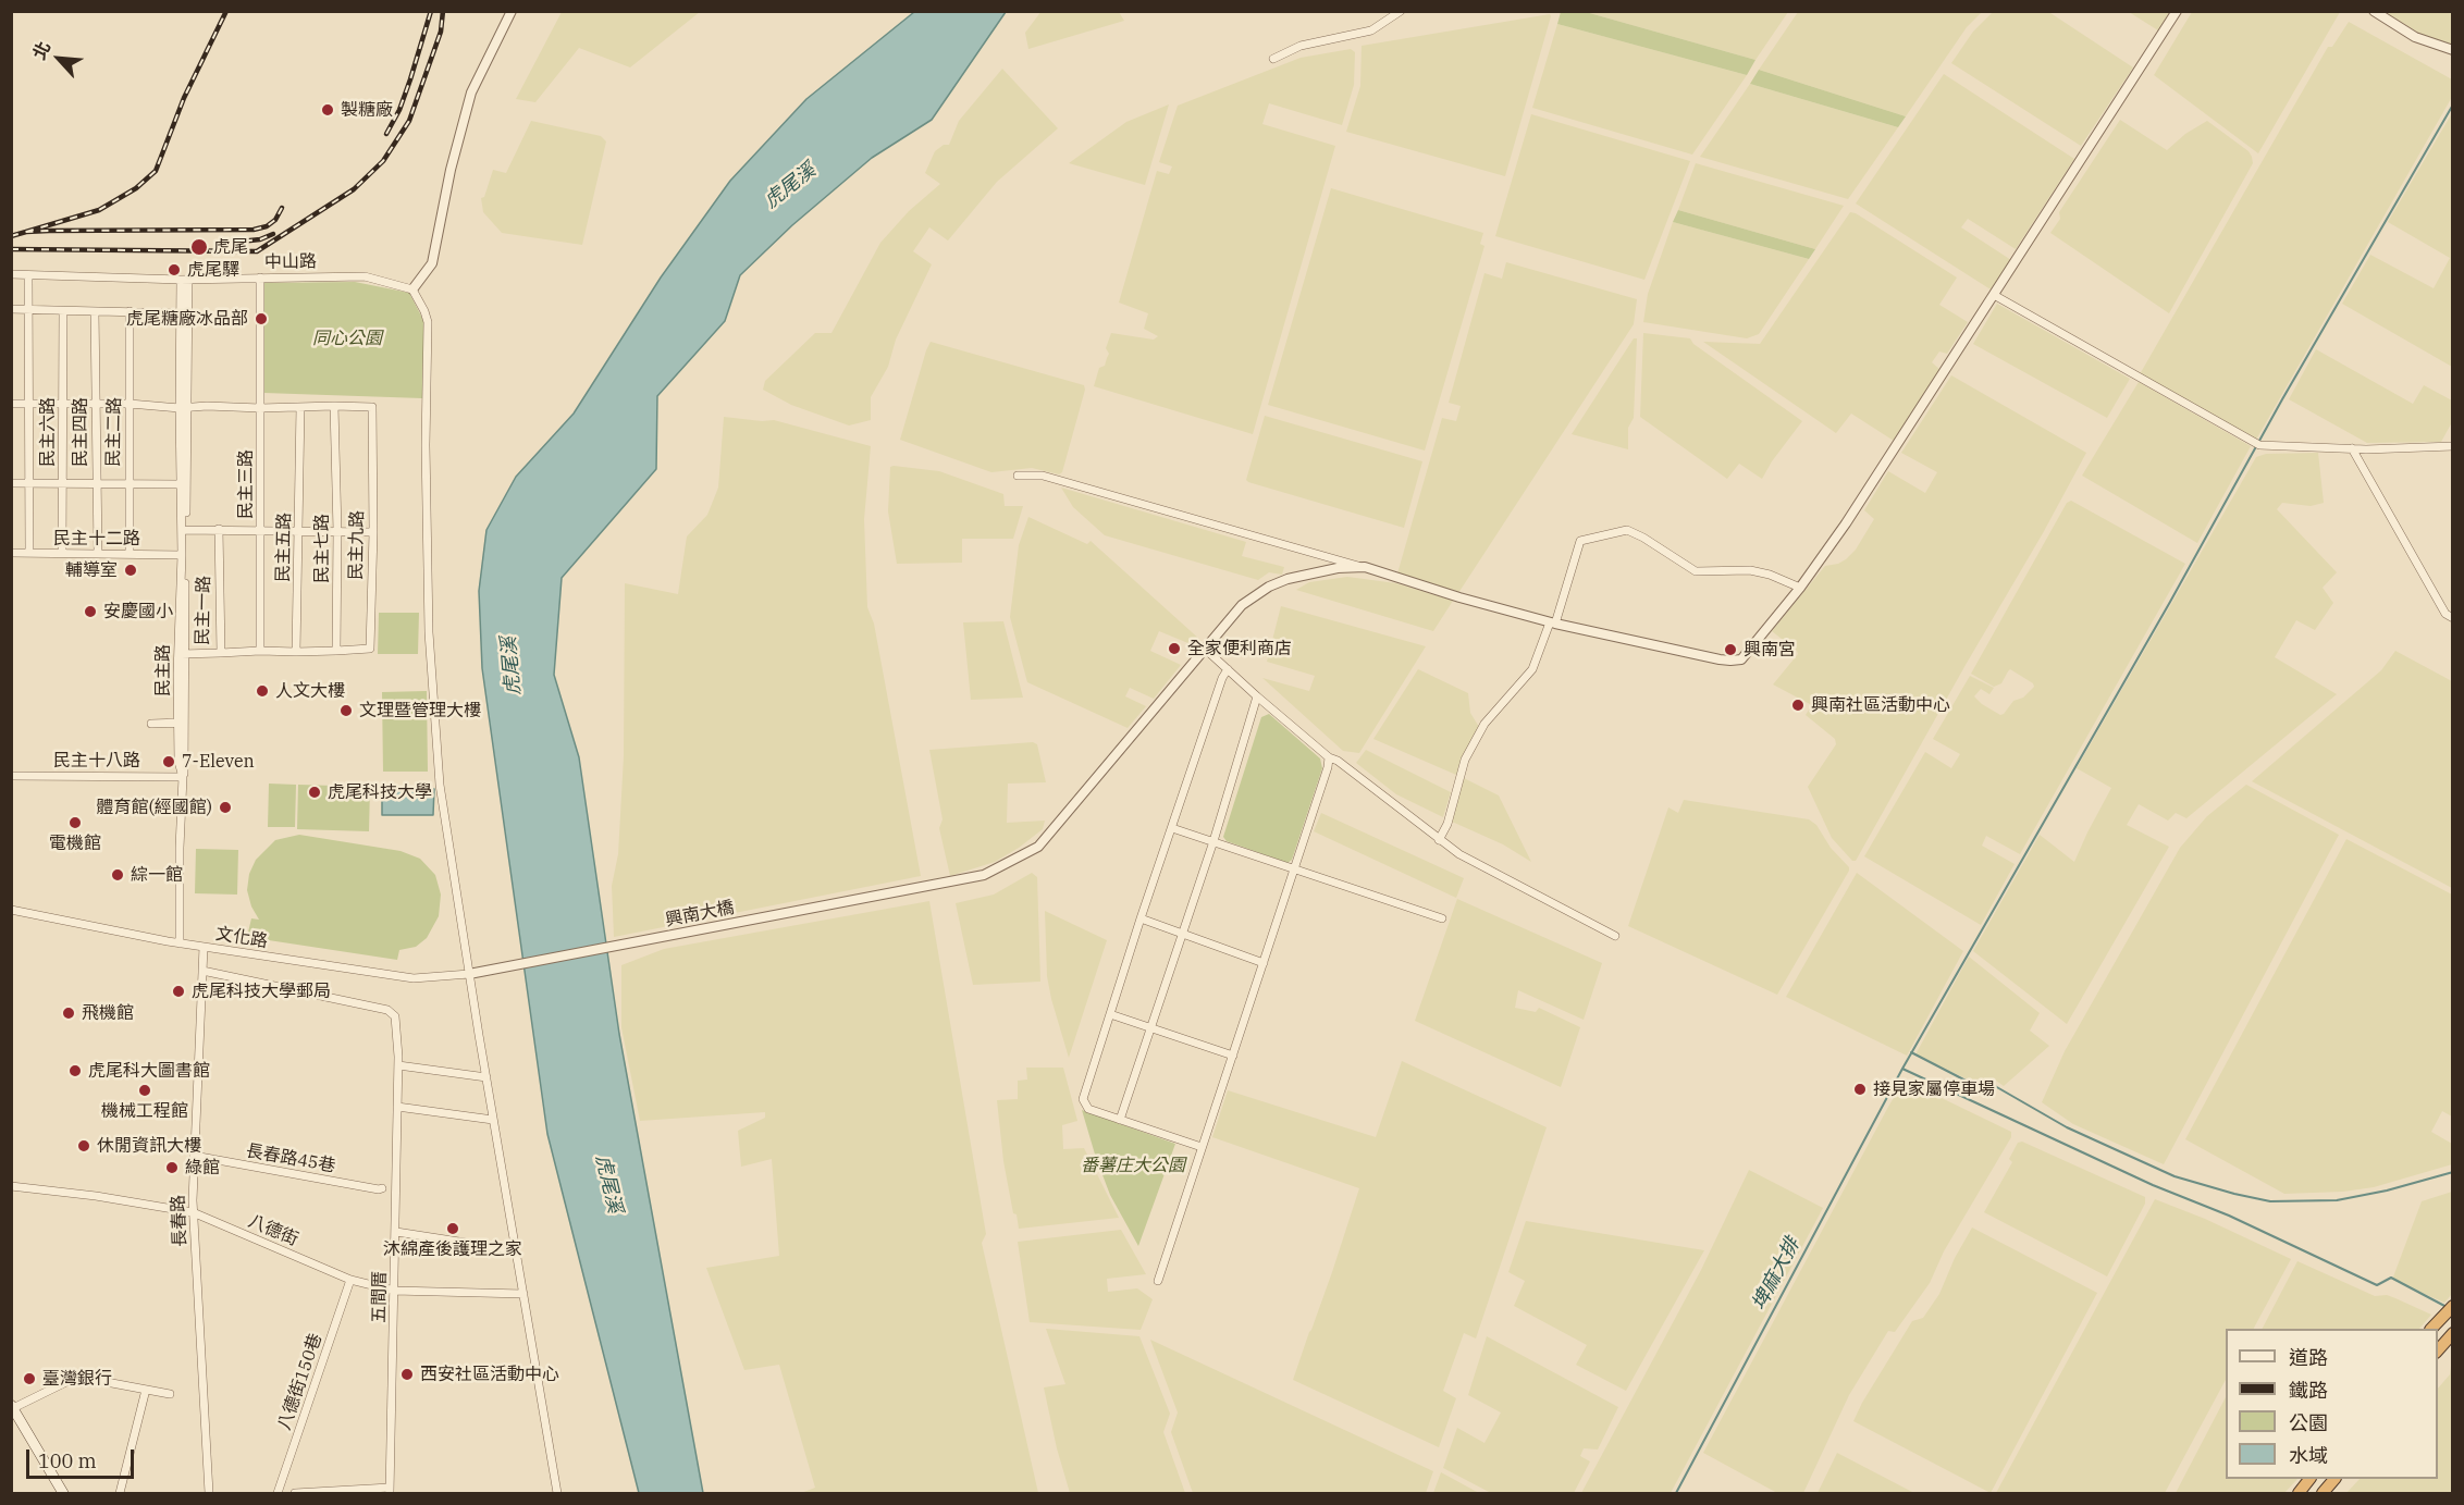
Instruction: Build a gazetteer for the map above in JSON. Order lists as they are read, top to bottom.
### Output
{
  "streets": {
    "street": [
      "中山路",
      "民主六路",
      "民主四路",
      "民主二路",
      "民主三路",
      "民主十二路",
      "民主九路",
      "民主五路",
      "民主七路",
      "民主一路",
      "民主路",
      "民主十八路",
      "興南大橋",
      "文化路",
      "長春路45巷",
      "長春路",
      "八德街",
      "五間厝",
      "八德街150巷"
    ]
  },
  "crossings": [
    ["中山路", "民主三路"],
    ["中山路", "民主路"],
    ["民主六路", "民主十二路"],
    ["民主四路", "民主十二路"],
    ["民主二路", "民主十二路"],
    ["民主十二路", "民主路"],
    ["民主九路", "民主七路"],
    ["民主一路", "民主路"],
    ["民主路", "民主十八路"],
    ["民主路", "文化路"],
    ["興南大橋", "文化路"],
    ["文化路", "長春路"],
    ["長春路45巷", "長春路"],
    ["長春路", "八德街"],
    ["八德街", "五間厝"],
    ["八德街", "八德街150巷"]
  ],
  "water": ["虎尾溪", "埤麻大排"],
  "parks": ["同心公園", "番薯庄大公園"],
  "places": [
    "製糖廠",
    "虎尾",
    "虎尾驛",
    "虎尾糖廠冰品部",
    "輔導室",
    "安慶國小",
    "全家便利商店",
    "興南宮",
    "人文大樓",
    "興南社區活動中心",
    "文理暨管理大樓",
    "7-Eleven",
    "虎尾科技大學",
    "體育館(經國館)",
    "電機館",
    "綜一館",
    "虎尾科技大學郵局",
    "飛機館",
    "虎尾科大圖書館",
    "接見家屬停車場",
    "機械工程館",
    "休閒資訊大樓",
    "綠館",
    "沐綿產後護理之家",
    "西安社區活動中心",
    "臺灣銀行"
  ],
  "legend": [
    "道路",
    "鐵路",
    "公園",
    "水域"
  ],
  "scale_bar": "100 m",
  "north": "top left"
}
